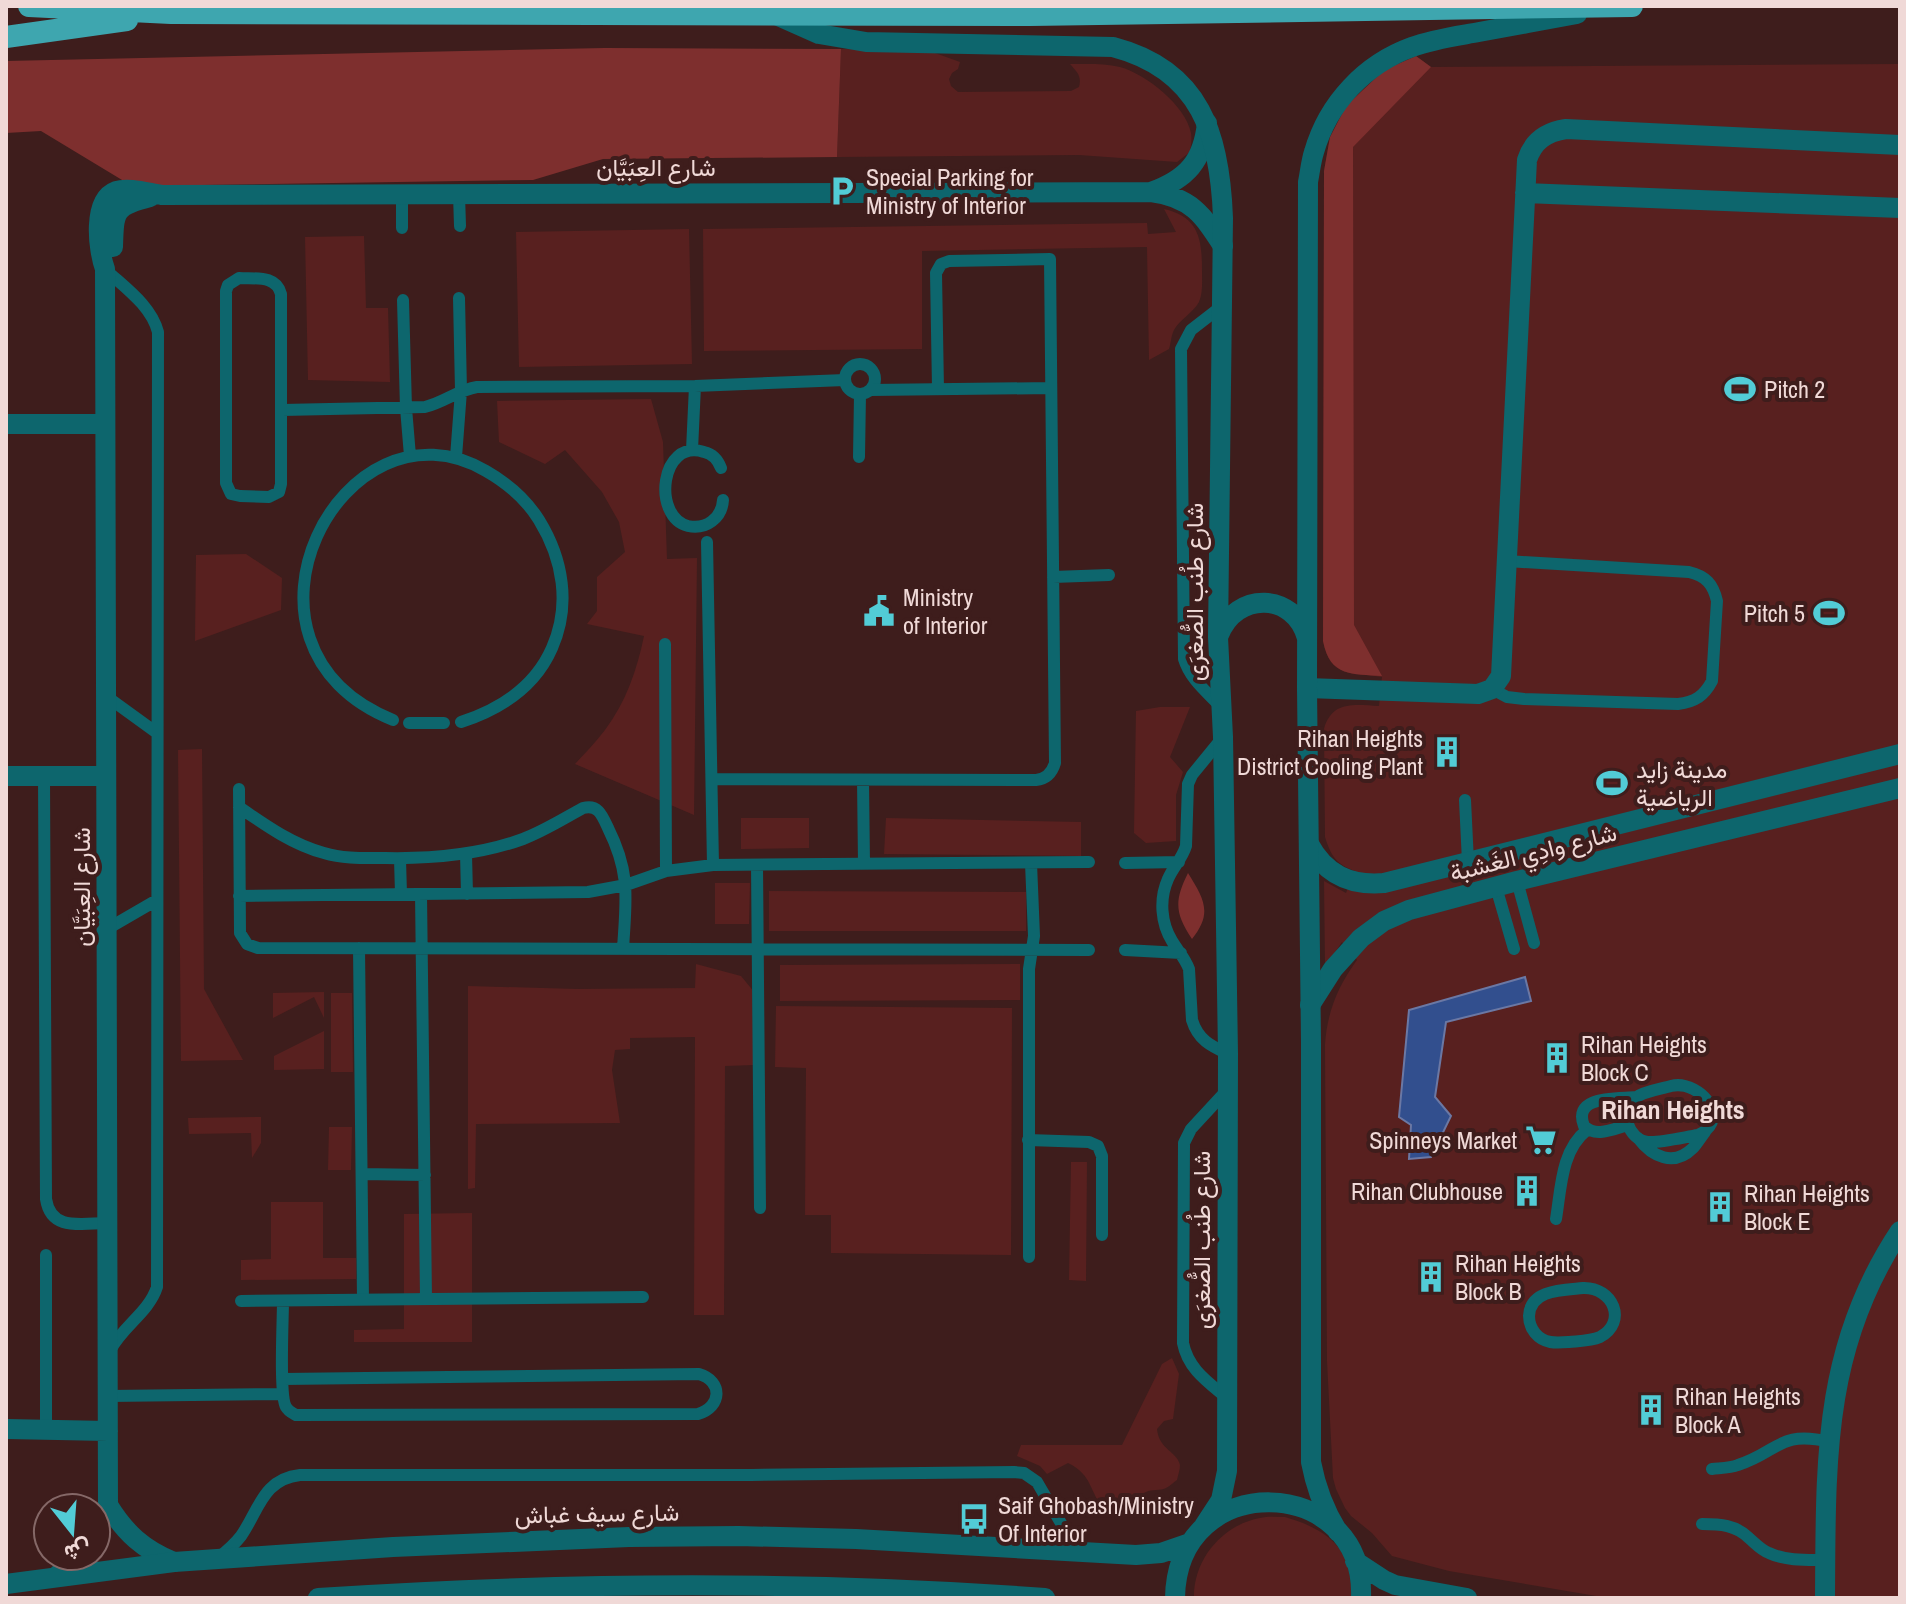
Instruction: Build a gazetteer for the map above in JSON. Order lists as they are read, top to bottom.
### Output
{
  "streets": {
    "street": [
      "شارع العِبَيَّان",
      "شارع طُنب الصُّغرَى",
      "شارع وادِي الغَشبة",
      "شارع سيف غباش"
    ]
  },
  "crossings": [
    ["شارع العِبَيَّان", "شارع طُنب الصُّغرَى"]
  ],
  "districts": ["Rihan Heights"],
  "places": {
    "parking": ["Special Parking for Ministry of Interior"],
    "sports": ["Pitch 2", "Pitch 5", "مدينة زايد الرياضية"],
    "public building": ["Ministry of Interior"],
    "building": [
      "Rihan Heights District Cooling Plant",
      "Rihan Heights Block C",
      "Rihan Clubhouse",
      "Rihan Heights Block E",
      "Rihan Heights Block B",
      "Rihan Heights Block A"
    ],
    "supermarket": ["Spinneys Market"],
    "bus stop": ["Saif Ghobash/Ministry Of Interior"]
  },
  "north": "bottom"
}
